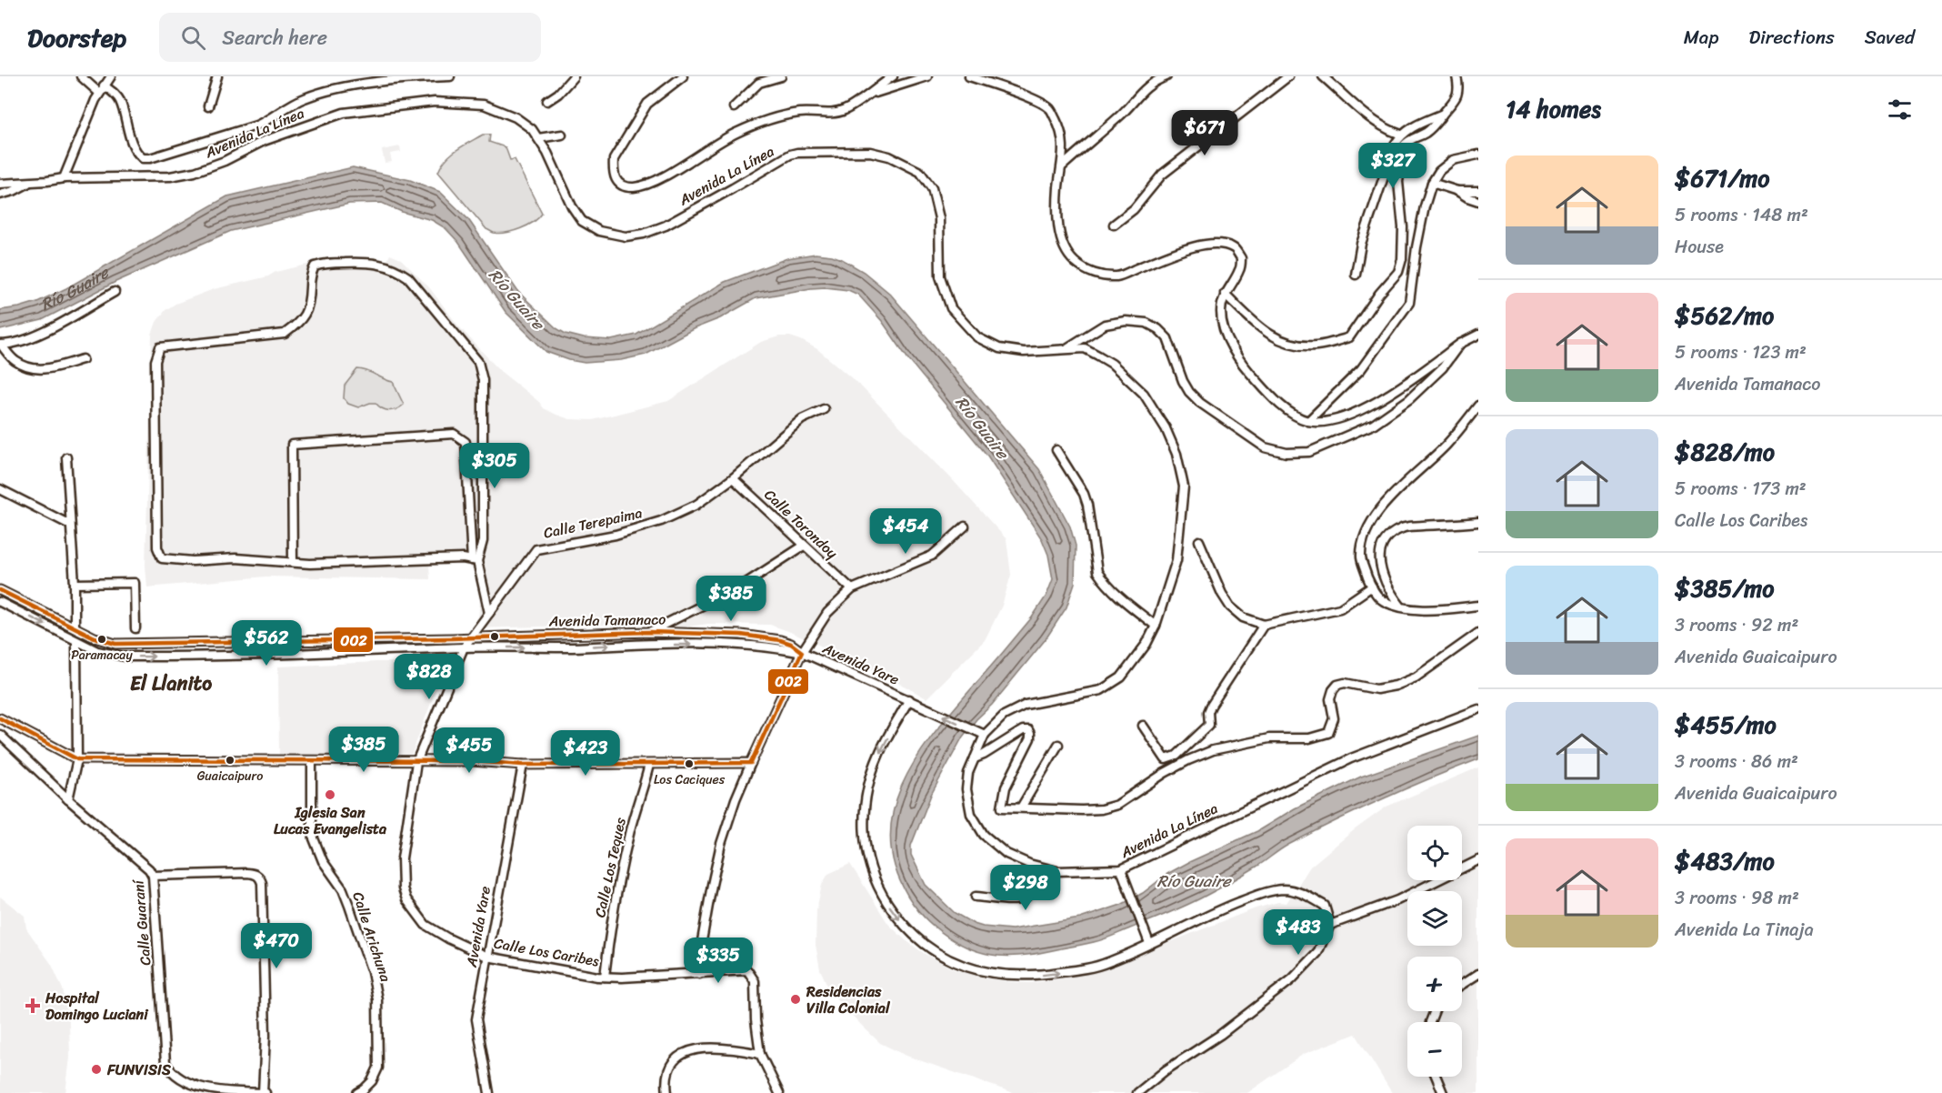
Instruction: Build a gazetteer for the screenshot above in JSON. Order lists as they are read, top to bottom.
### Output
{
  "streets": {
    "street": [
      "Avenida La Línea",
      "Calle Terepaima",
      "Calle Torondoy",
      "Avenida Tamanaco",
      "Avenida Yare",
      "Calle Los Teques",
      "Calle Guaraní",
      "Calle Arichuna",
      "Calle Los Caribes"
    ]
  },
  "crossings": [
    ["Avenida La Línea", "Avenida Yare"],
    ["Calle Terepaima", "Calle Torondoy"],
    ["Calle Terepaima", "Avenida Tamanaco"],
    ["Calle Terepaima", "Calle Los Caribes"],
    ["Avenida Tamanaco", "Avenida Yare"],
    ["Avenida Tamanaco", "Calle Los Caribes"],
    ["Avenida Yare", "Calle Los Caribes"],
    ["Calle Los Teques", "Calle Los Caribes"]
  ],
  "districts": ["El Llanito"],
  "water": ["Río Guaire"],
  "places": {
    "other": [
      "Paramacay",
      "Guaicaipuro",
      "Los Caciques",
      "Iglesia San Lucas Evangelista",
      "Residencias Villa Colonial",
      "FUNVISIS"
    ],
    "health": ["Hospital Domingo Luciani"]
  },
  "lines": ["transit line 002"],
  "page": {
    "header": "Doorstep",
    "search": "Search here",
    "nav": ["Map", "Directions", "Saved"],
    "heading": "14 homes",
    "price": [
      "$671",
      "$327",
      "$305",
      "$454",
      "$385",
      "$562",
      "$828",
      "$385",
      "$455",
      "$423",
      "$298",
      "$483",
      "$470",
      "$335"
    ],
    "list": [
      {
        "name": "$671/mo",
        "note": "5 rooms · 148 m² · House"
      },
      {
        "name": "$562/mo",
        "note": "5 rooms · 123 m² · Avenida Tamanaco"
      },
      {
        "name": "$828/mo",
        "note": "5 rooms · 173 m² · Calle Los Caribes"
      },
      {
        "name": "$385/mo",
        "note": "3 rooms · 92 m² · Avenida Guaicaipuro"
      },
      {
        "name": "$455/mo",
        "note": "3 rooms · 86 m² · Avenida Guaicaipuro"
      },
      {
        "name": "$483/mo",
        "note": "3 rooms · 98 m² · Avenida La Tinaja"
      }
    ],
    "map_buttons": ["+", "−"]
  }
}
